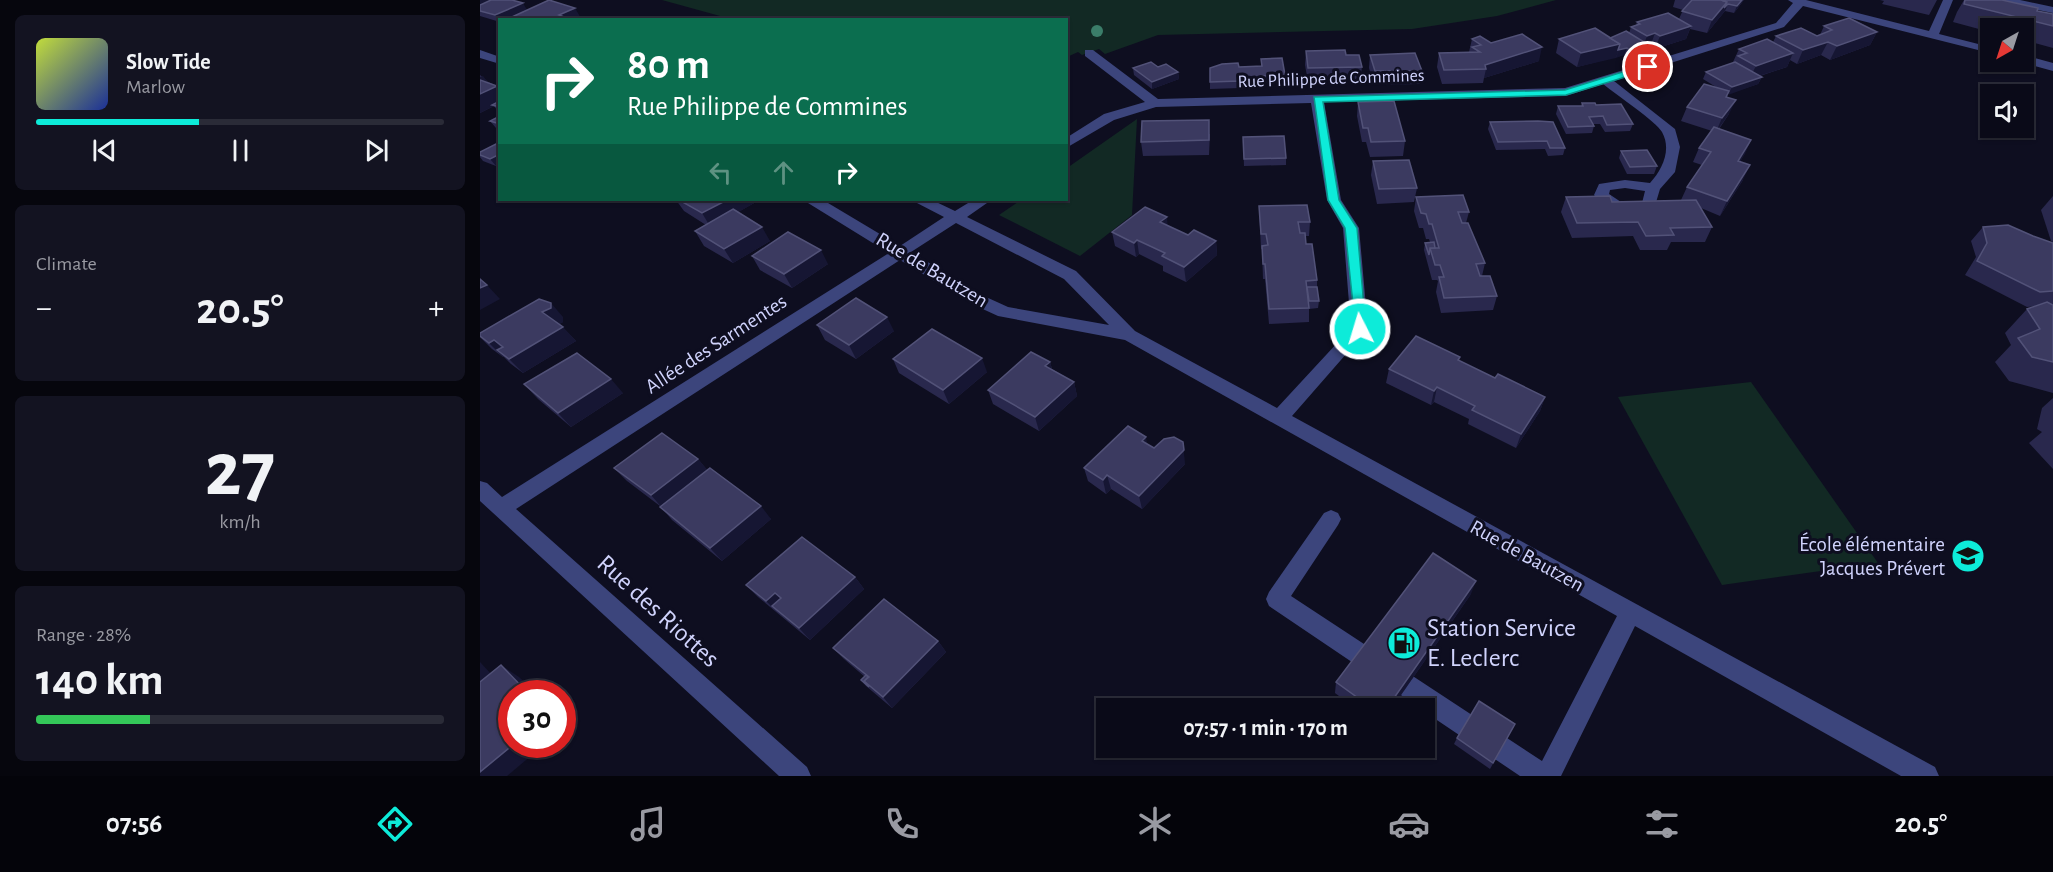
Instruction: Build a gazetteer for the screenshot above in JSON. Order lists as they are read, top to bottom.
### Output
{
  "streets": {
    "street": [
      "Rue Philippe de Commines",
      "Rue de Bautzen",
      "Allée des Sarmentes",
      "Rue des Riottes"
    ]
  },
  "crossings": [
    ["Rue de Bautzen", "Allée des Sarmentes"],
    ["Allée des Sarmentes", "Rue des Riottes"]
  ],
  "places": {
    "school or university": ["École élémentaire Jacques Prévert"],
    "fuel station": ["Station Service E. Leclerc"]
  },
  "north": "bottom left",
  "page": {
    "turn": ["80 m", "Rue Philippe de Commines"],
    "song": ["Slow Tide", "Marlow"],
    "tile": [
      "Climate",
      ["27", "km/h"],
      ["Range · 28%", "140 km"]
    ],
    "heat": ["−", "20.5°", "+"],
    "limit": "30",
    "trip": "07:57 · 1 min · 170 m",
    "tabs": ["07:56", "20.5°"]
  }
}
